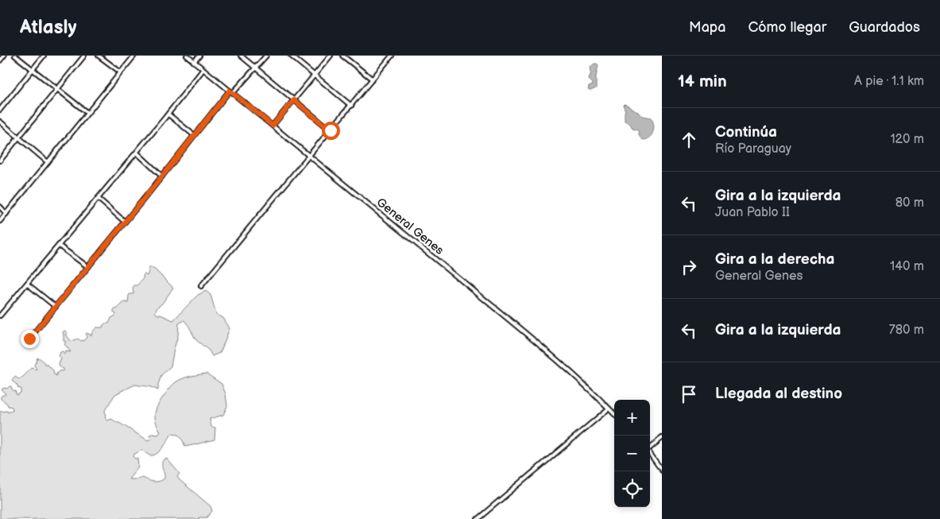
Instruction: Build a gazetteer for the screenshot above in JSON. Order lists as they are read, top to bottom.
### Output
{
  "streets": {
    "street": ["General Genes"]
  },
  "page": {
    "header": "Atlasly",
    "nav": ["Mapa", "Cómo llegar", "Guardados"],
    "heading": ["14 min", "A pie · 1.1 km"],
    "list": [
      ["Continúa", "Río Paraguay", "120 m"],
      ["Gira a la izquierda", "Juan Pablo II", "80 m"],
      ["Gira a la derecha", "General Genes", "140 m"],
      ["Gira a la izquierda", "780 m"],
      "Llegada al destino"
    ],
    "map_buttons": ["+", "−"]
  }
}
